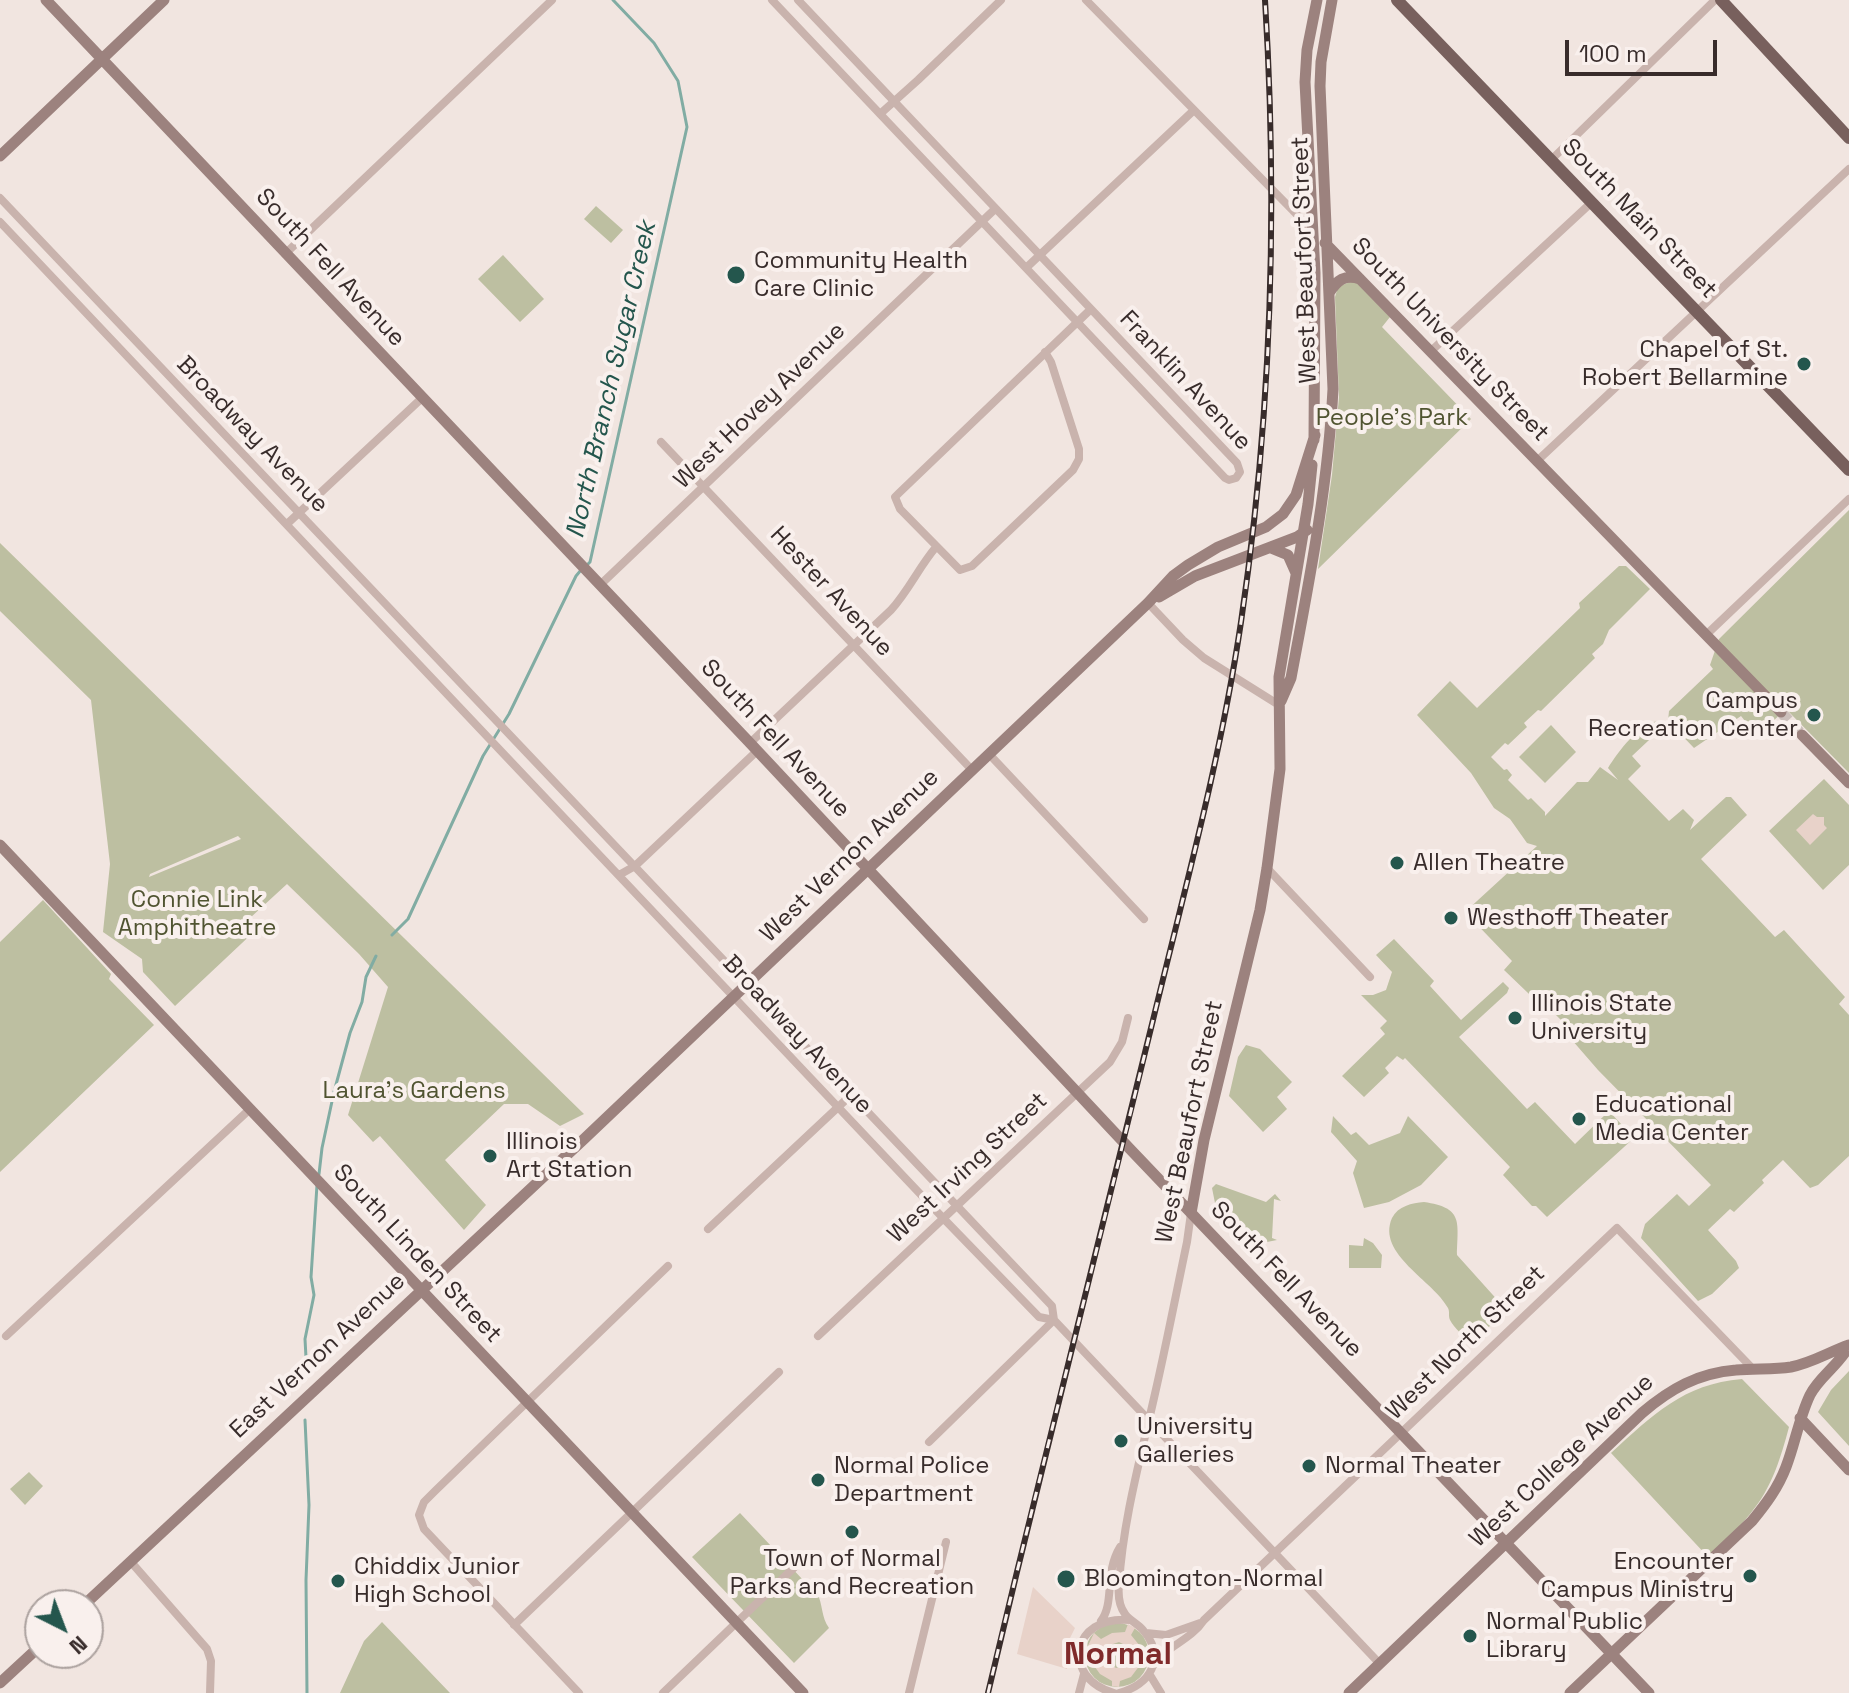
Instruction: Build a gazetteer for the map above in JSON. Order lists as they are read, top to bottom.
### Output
{
  "streets": {
    "main road": [
      "South Main Street",
      "West Beaufort Street",
      "South Fell Avenue",
      "South University Street",
      "West Vernon Avenue",
      "South Linden Street",
      "East Vernon Avenue",
      "West College Avenue"
    ],
    "street": [
      "Franklin Avenue",
      "West Hovey Avenue",
      "Broadway Avenue",
      "Hester Avenue",
      "West Irving Street",
      "West North Street"
    ]
  },
  "crossings": [
    ["West Beaufort Street", "South Fell Avenue"],
    ["West Beaufort Street", "South University Street"],
    ["West Beaufort Street", "Broadway Avenue"],
    ["West Beaufort Street", "West Vernon Avenue"],
    ["West Beaufort Street", "West North Street"],
    ["South Fell Avenue", "West Hovey Avenue"],
    ["South Fell Avenue", "West Vernon Avenue"],
    ["South Fell Avenue", "West Irving Street"],
    ["South Fell Avenue", "West North Street"],
    ["South Fell Avenue", "West College Avenue"],
    ["Franklin Avenue", "West Hovey Avenue"],
    ["West Hovey Avenue", "Hester Avenue"],
    ["Broadway Avenue", "West Vernon Avenue"],
    ["Broadway Avenue", "West Irving Street"],
    ["Broadway Avenue", "West North Street"],
    ["Broadway Avenue", "West College Avenue"],
    ["Hester Avenue", "West Vernon Avenue"],
    ["West Vernon Avenue", "East Vernon Avenue"],
    ["South Linden Street", "East Vernon Avenue"],
    ["West North Street", "West College Avenue"]
  ],
  "districts": ["Normal"],
  "water": ["North Branch Sugar Creek"],
  "parks": ["People's Park", "Connie Link Amphitheatre", "Laura's Gardens"],
  "places": [
    "Community Health Care Clinic",
    "Chapel of St. Robert Bellarmine",
    "Campus Recreation Center",
    "Allen Theatre",
    "Westhoff Theater",
    "Illinois State University",
    "Educational Media Center",
    "Illinois Art Station",
    "University Galleries",
    "Normal Theater",
    "Normal Police Department",
    "Town of Normal Parks and Recreation",
    "Encounter Campus Ministry",
    "Bloomington-Normal",
    "Chiddix Junior High School",
    "Normal Public Library"
  ],
  "scale_bar": "100 m",
  "north": "bottom right"
}
